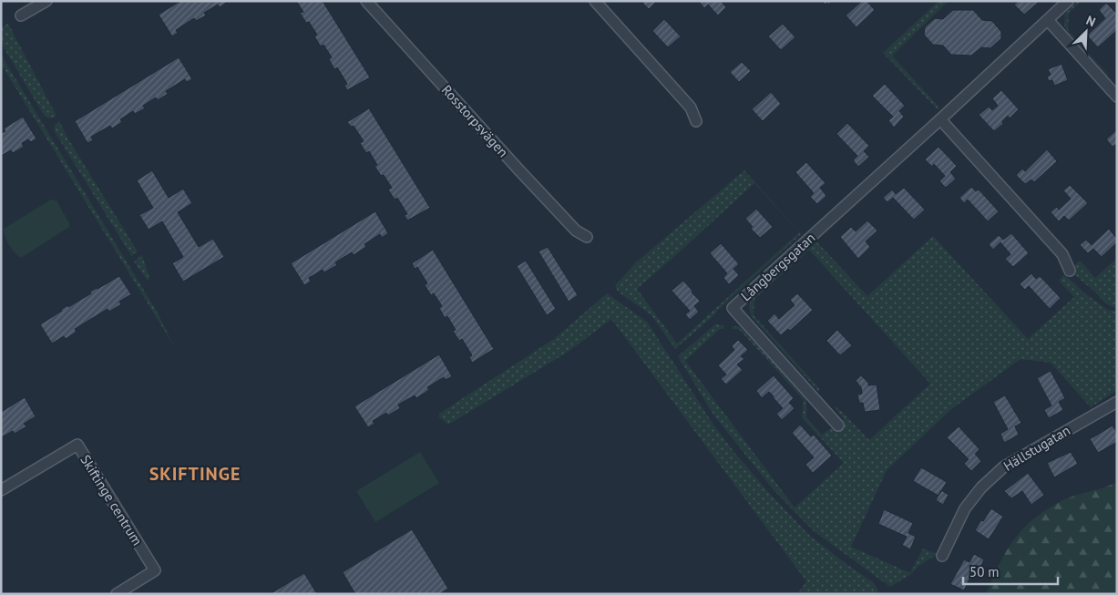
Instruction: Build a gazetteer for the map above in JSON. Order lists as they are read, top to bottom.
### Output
{
  "streets": {
    "street": [
      "Rosstorpsvägen",
      "Långbergsgatan",
      "Hällstugatan",
      "Skiftinge centrum"
    ]
  },
  "districts": ["SKIFTINGE"],
  "scale_bar": "50 m",
  "north": "top right"
}
